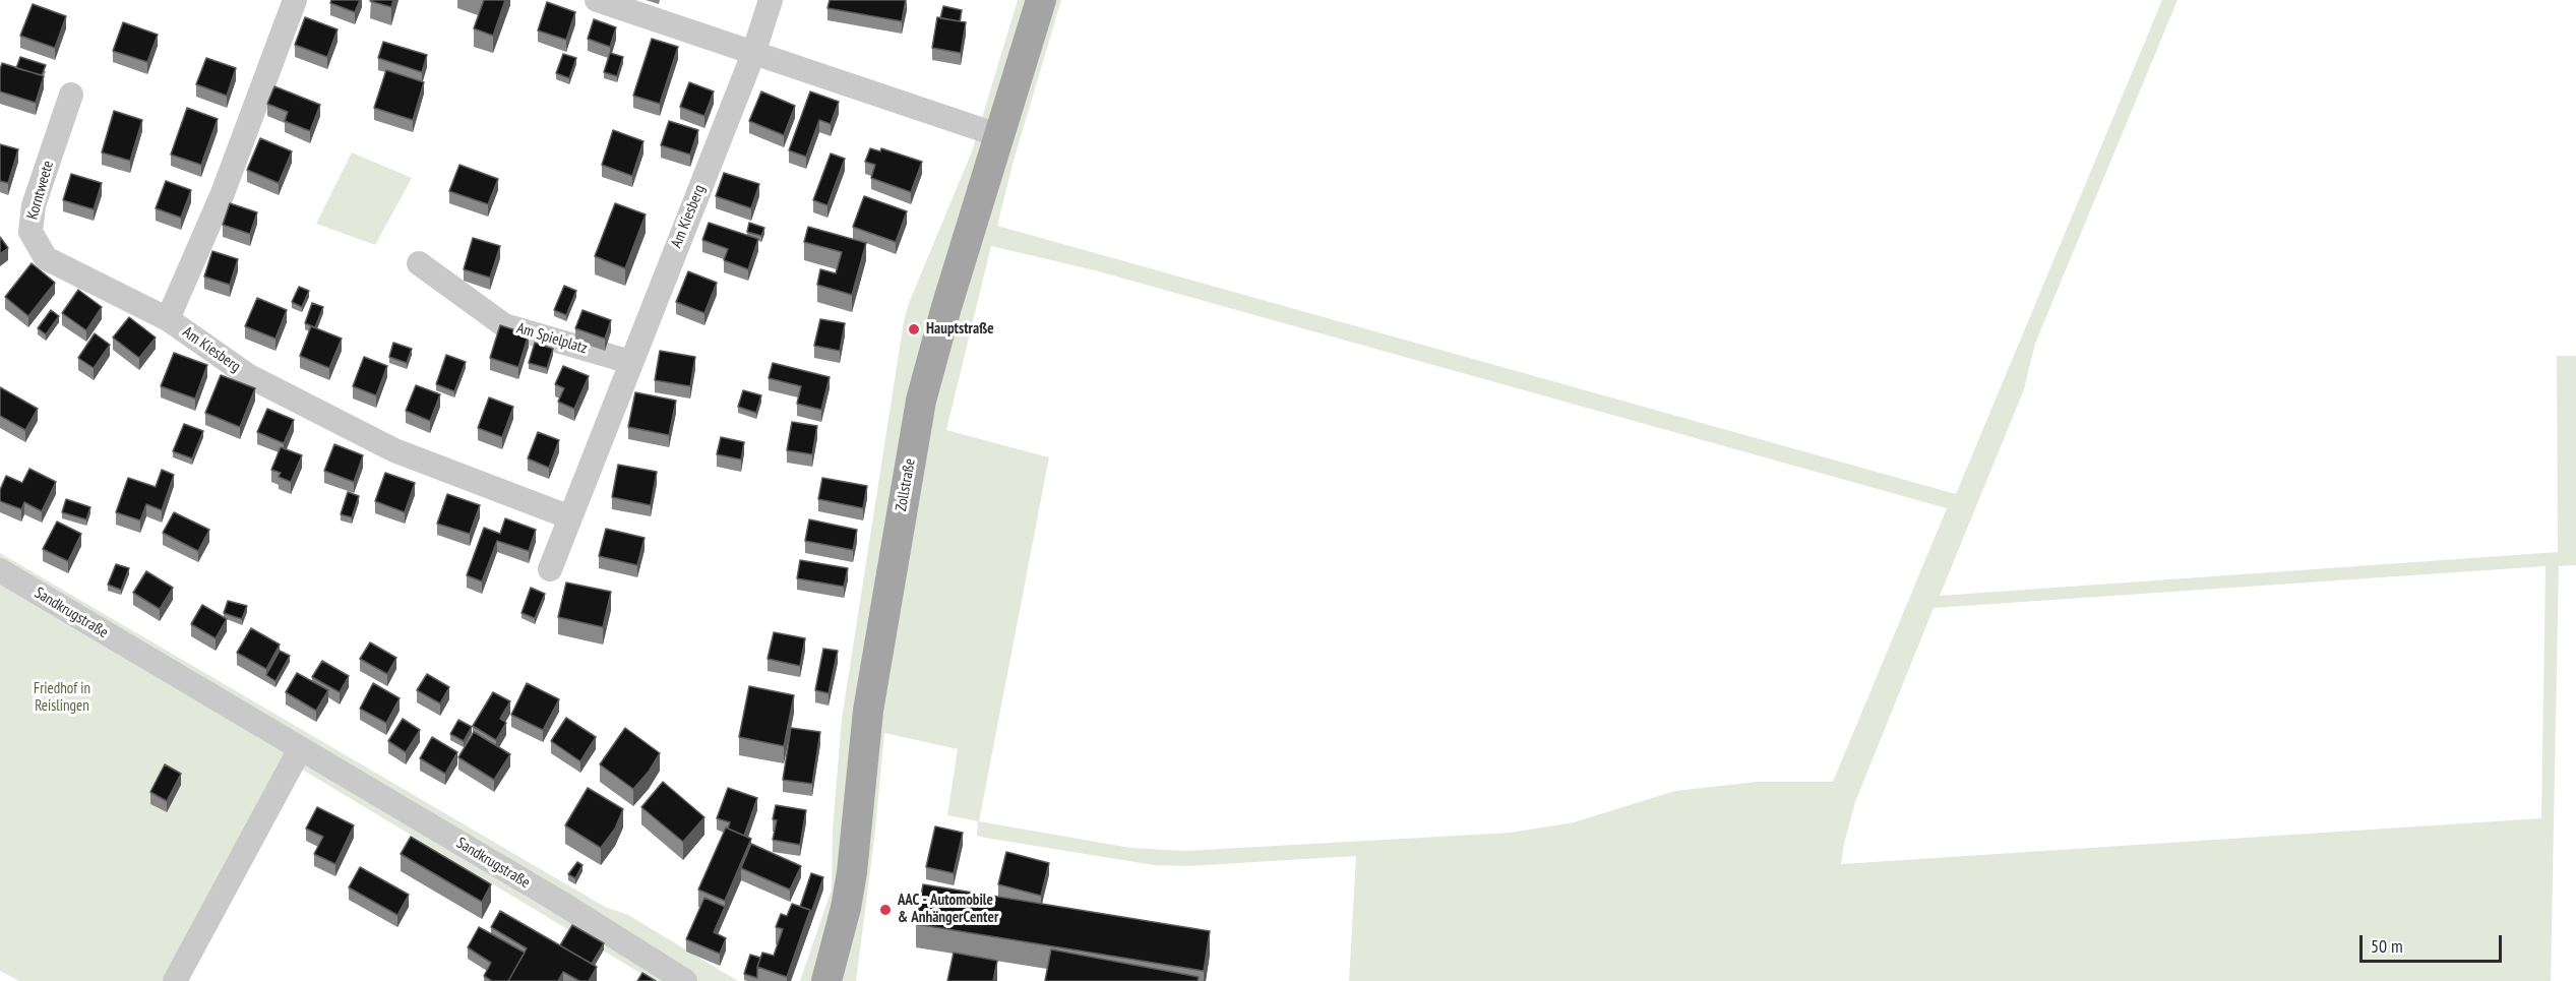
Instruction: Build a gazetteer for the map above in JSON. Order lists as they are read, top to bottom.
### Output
{
  "streets": {
    "main road": ["Zollstraße"],
    "street": [
      "Korntweete",
      "Am Kiesberg",
      "Am Spielplatz",
      "Sandkrugstraße"
    ]
  },
  "crossings": [
    ["Korntweete", "Am Kiesberg"],
    ["Am Kiesberg", "Am Spielplatz"]
  ],
  "parks": ["Friedhof in Reislingen"],
  "places": ["Hauptstraße", "AAC - Automobile & AnhängerCenter"],
  "scale_bar": "50 m"
}
